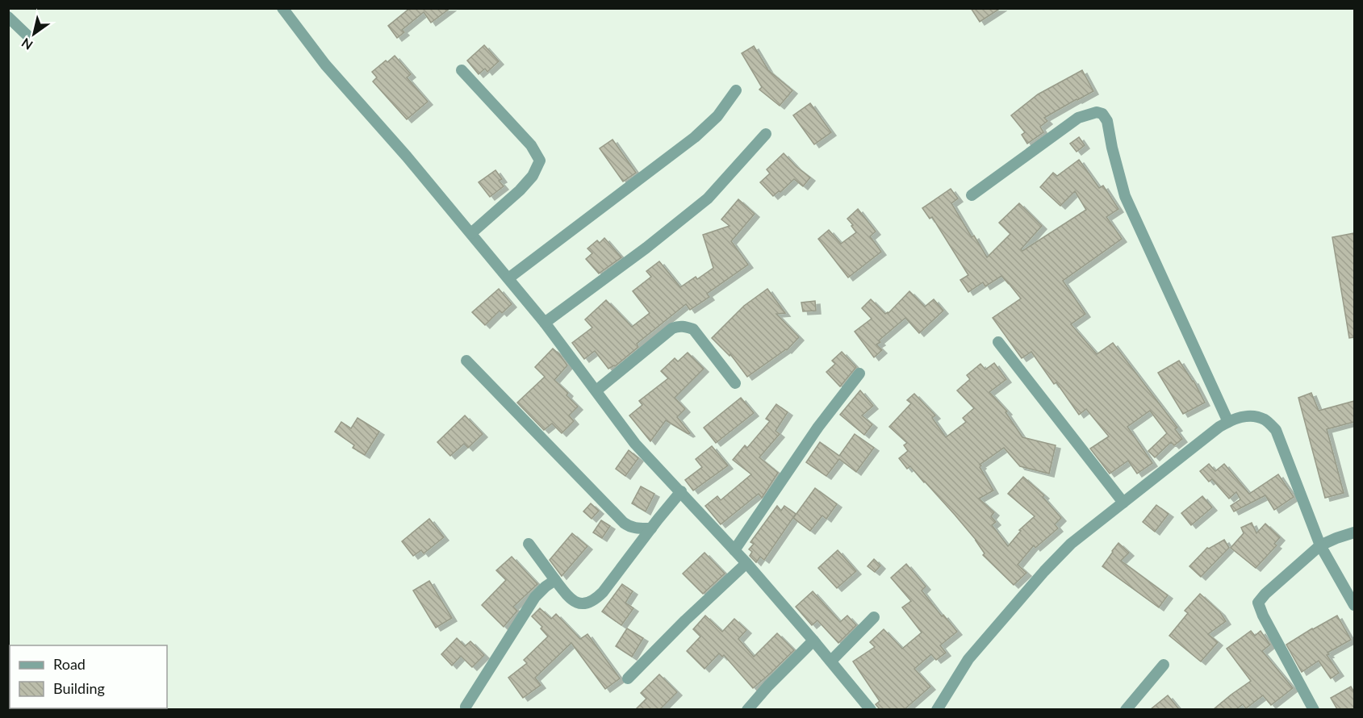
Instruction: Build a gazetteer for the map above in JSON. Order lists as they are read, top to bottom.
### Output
{
  "legend": ["Road", "Building"],
  "north": "bottom left"
}
